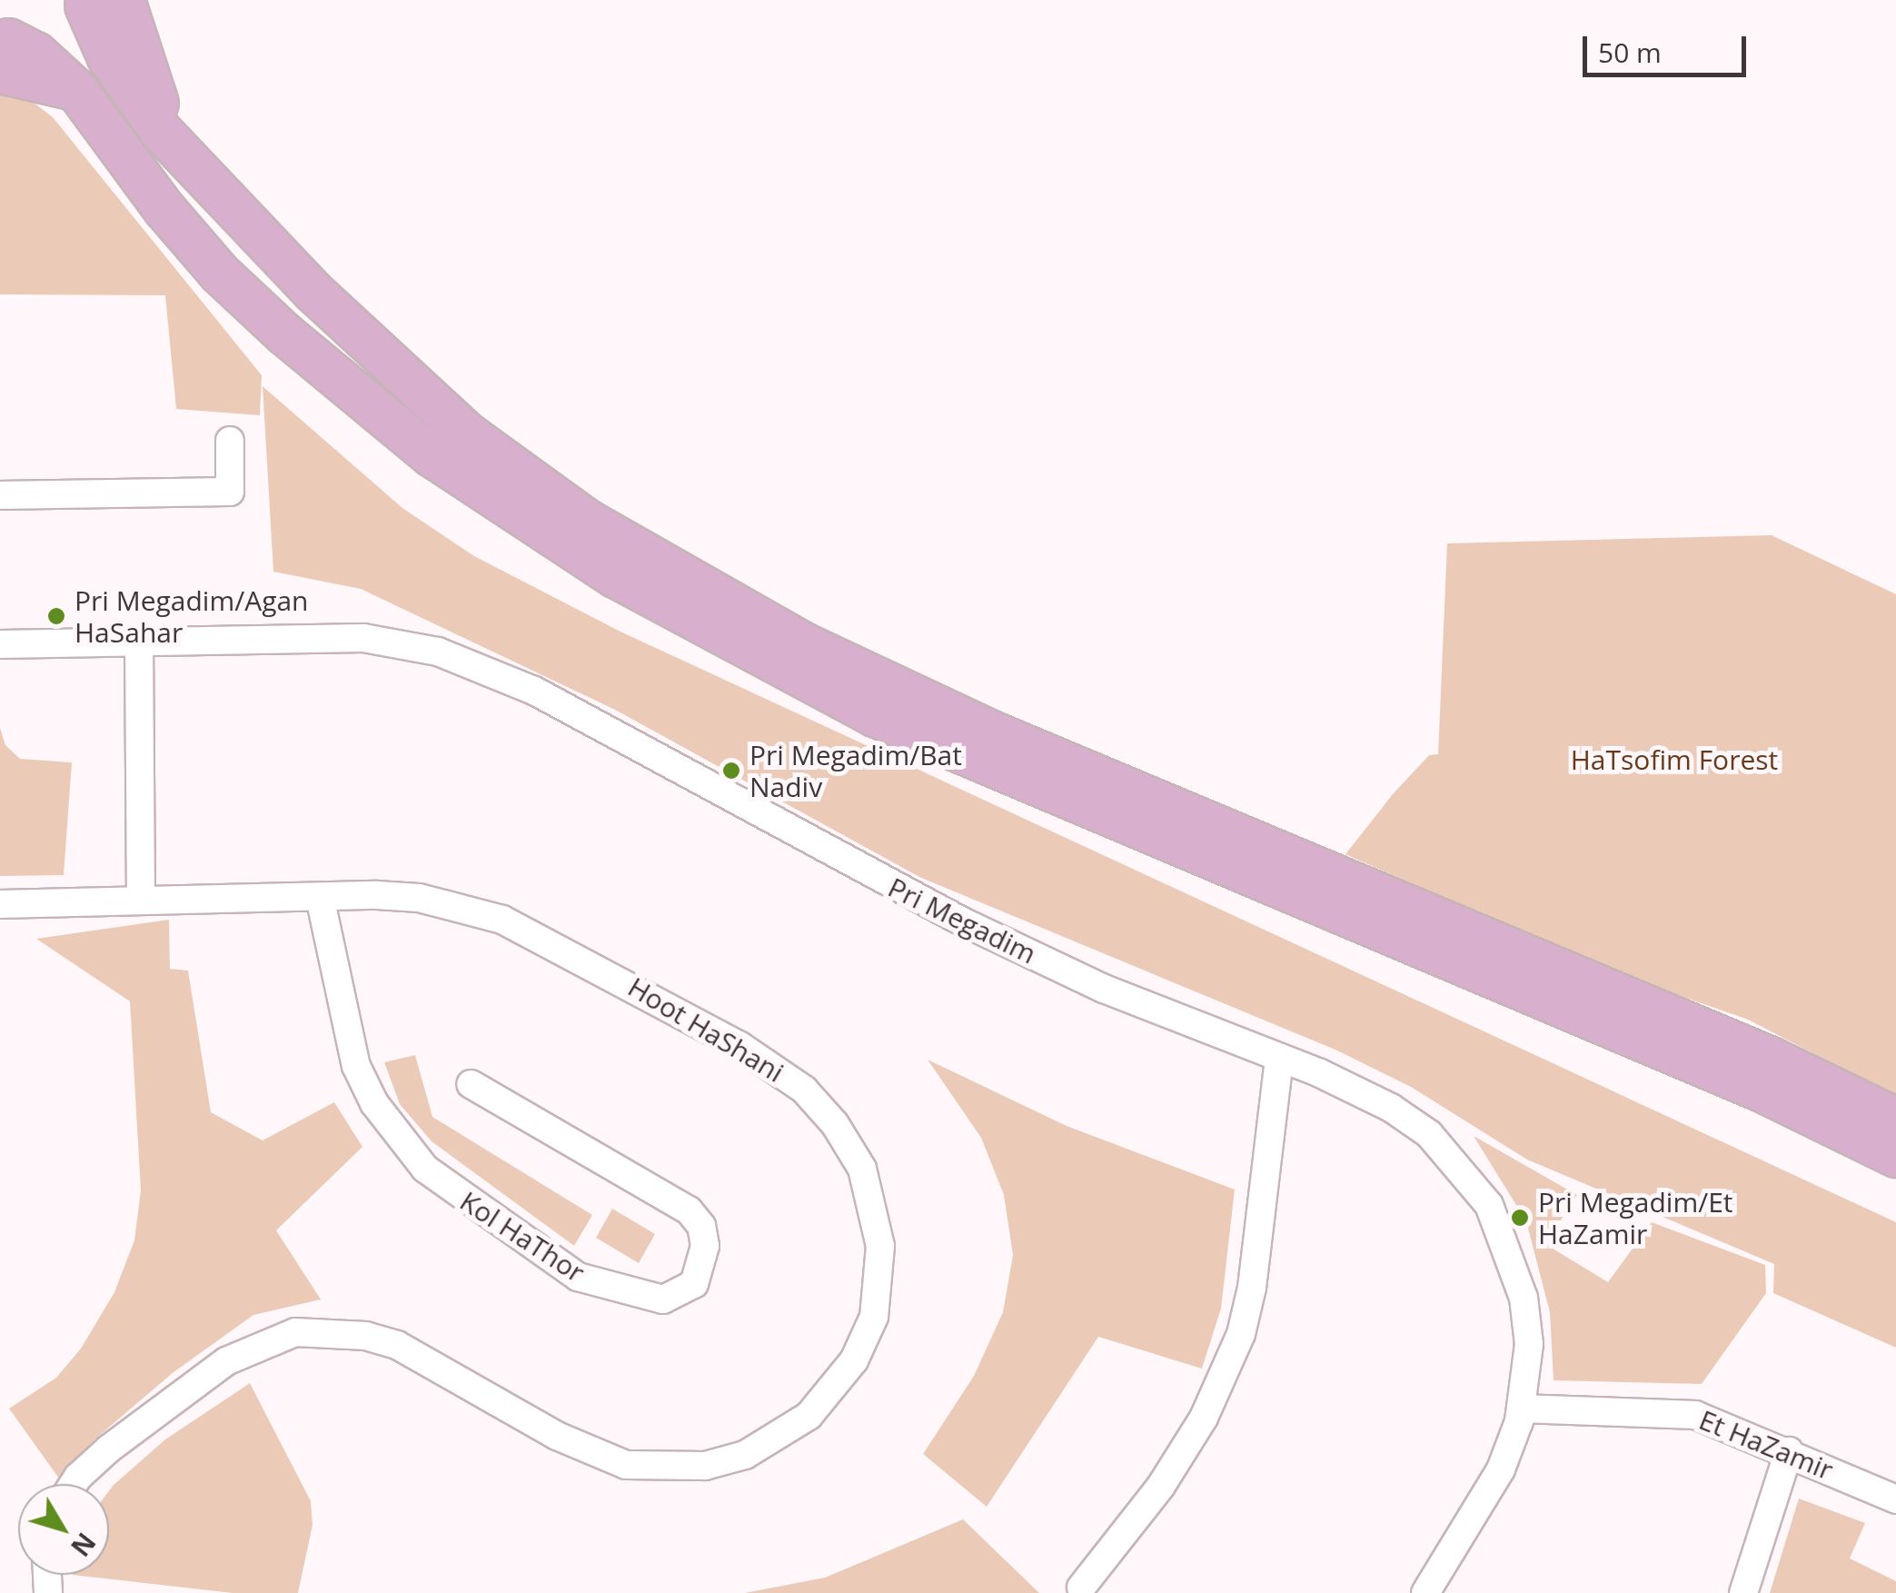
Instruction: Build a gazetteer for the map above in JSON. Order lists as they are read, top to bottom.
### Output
{
  "streets": {
    "street": [
      "Pri Megadim",
      "Hoot HaShani",
      "Kol HaThor",
      "Et HaZamir"
    ]
  },
  "crossings": [
    ["Pri Megadim", "Et HaZamir"],
    ["Hoot HaShani", "Kol HaThor"]
  ],
  "parks": ["HaTsofim Forest"],
  "places": ["Pri Megadim/Agan HaSahar", "Pri Megadim/Bat Nadiv", "Pri Megadim/Et HaZamir"],
  "scale_bar": "50 m",
  "north": "bottom right"
}
